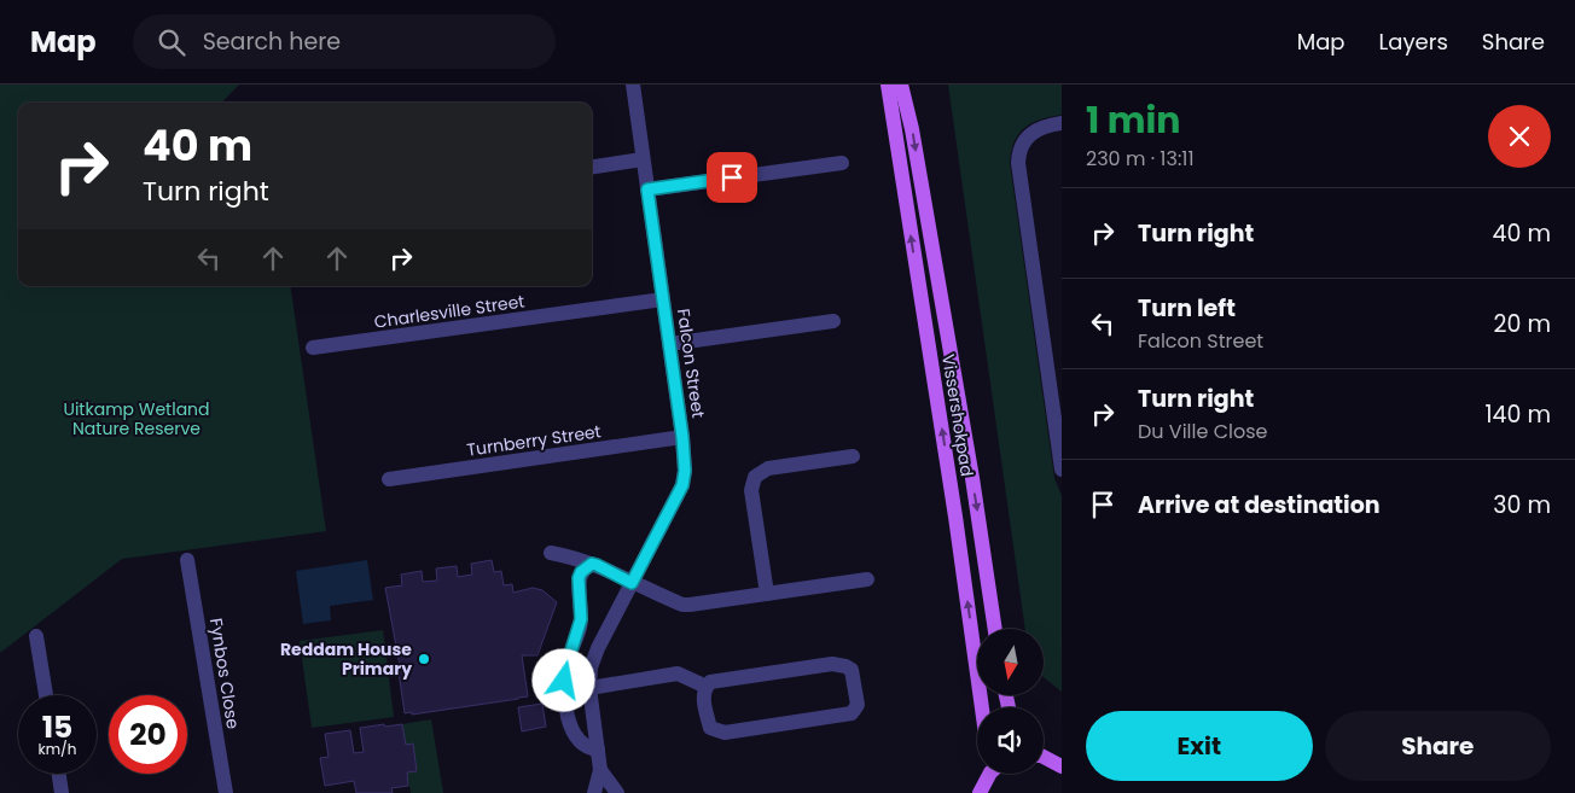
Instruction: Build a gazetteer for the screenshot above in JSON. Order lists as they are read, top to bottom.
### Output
{
  "streets": {
    "main road": ["Vissershokpad"],
    "street": [
      "Charlesville Street",
      "Falcon Street",
      "Turnberry Street",
      "Fynbos Close"
    ]
  },
  "crossings": [
    ["Charlesville Street", "Falcon Street"],
    ["Falcon Street", "Turnberry Street"]
  ],
  "parks": ["Uitkamp Wetland Nature Reserve"],
  "places": ["Reddam House Primary"],
  "north": "bottom",
  "page": {
    "header": "Map",
    "search": "Search here",
    "nav": ["Map", "Layers", "Share"],
    "heading": ["1 min", "230 m · 13:11"],
    "turn": ["40 m", "Turn right"],
    "list": [
      {
        "name": "Turn right",
        "value": "40 m"
      },
      {
        "name": "Turn left",
        "note": "Falcon Street",
        "value": "20 m"
      },
      {
        "name": "Turn right",
        "note": "Du Ville Close",
        "value": "140 m"
      },
      {
        "name": "Arrive at destination",
        "value": "30 m"
      }
    ],
    "speed": "15 km/h",
    "limit": "20",
    "buttons": ["Exit", "Share"]
  }
}
